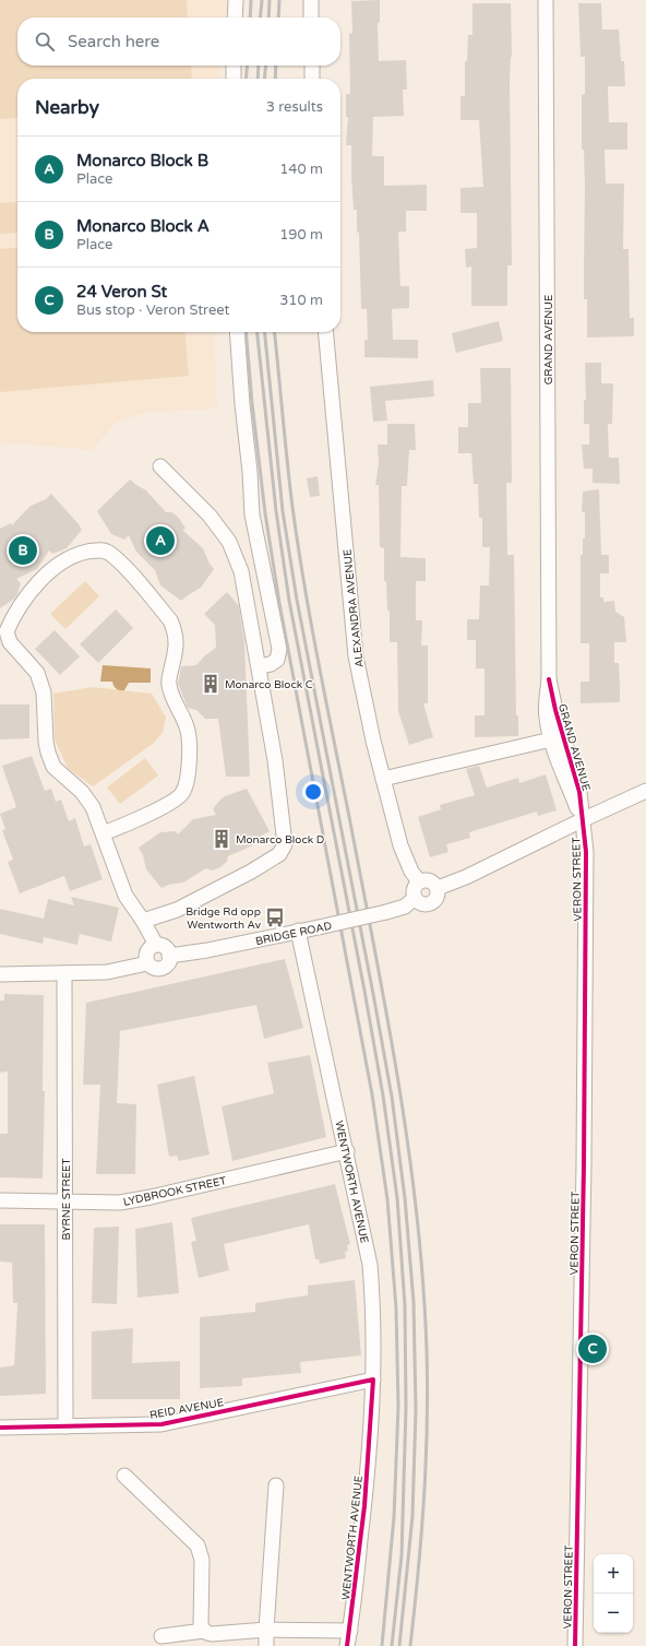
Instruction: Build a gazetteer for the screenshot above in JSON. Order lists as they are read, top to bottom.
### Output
{
  "streets": {
    "street": [
      "GRAND AVENUE",
      "ALEXANDRA AVENUE",
      "VERON STREET",
      "BRIDGE ROAD",
      "WENTWORTH AVENUE",
      "LYDBROOK STREET",
      "BYRNE STREET",
      "REID AVENUE"
    ]
  },
  "crossings": [
    ["GRAND AVENUE", "VERON STREET"],
    ["ALEXANDRA AVENUE", "BRIDGE ROAD"],
    ["BRIDGE ROAD", "WENTWORTH AVENUE"],
    ["WENTWORTH AVENUE", "LYDBROOK STREET"],
    ["WENTWORTH AVENUE", "REID AVENUE"],
    ["LYDBROOK STREET", "BYRNE STREET"],
    ["BYRNE STREET", "REID AVENUE"]
  ],
  "places": {
    "building": ["Monarco Block C", "Monarco Block D"],
    "bus stop": ["Bridge Rd opp Wentworth Av"]
  },
  "page": {
    "search": "Search here",
    "heading": ["Nearby", "3 results"],
    "list": [
      {
        "mark": "A",
        "name": "Monarco Block B",
        "note": "Place",
        "value": "140 m"
      },
      {
        "mark": "B",
        "name": "Monarco Block A",
        "note": "Place",
        "value": "190 m"
      },
      {
        "mark": "C",
        "name": "24 Veron St",
        "note": "Bus stop · Veron Street",
        "value": "310 m"
      }
    ],
    "pins": ["A", "B", "C"],
    "map_buttons": ["+", "−"]
  }
}
